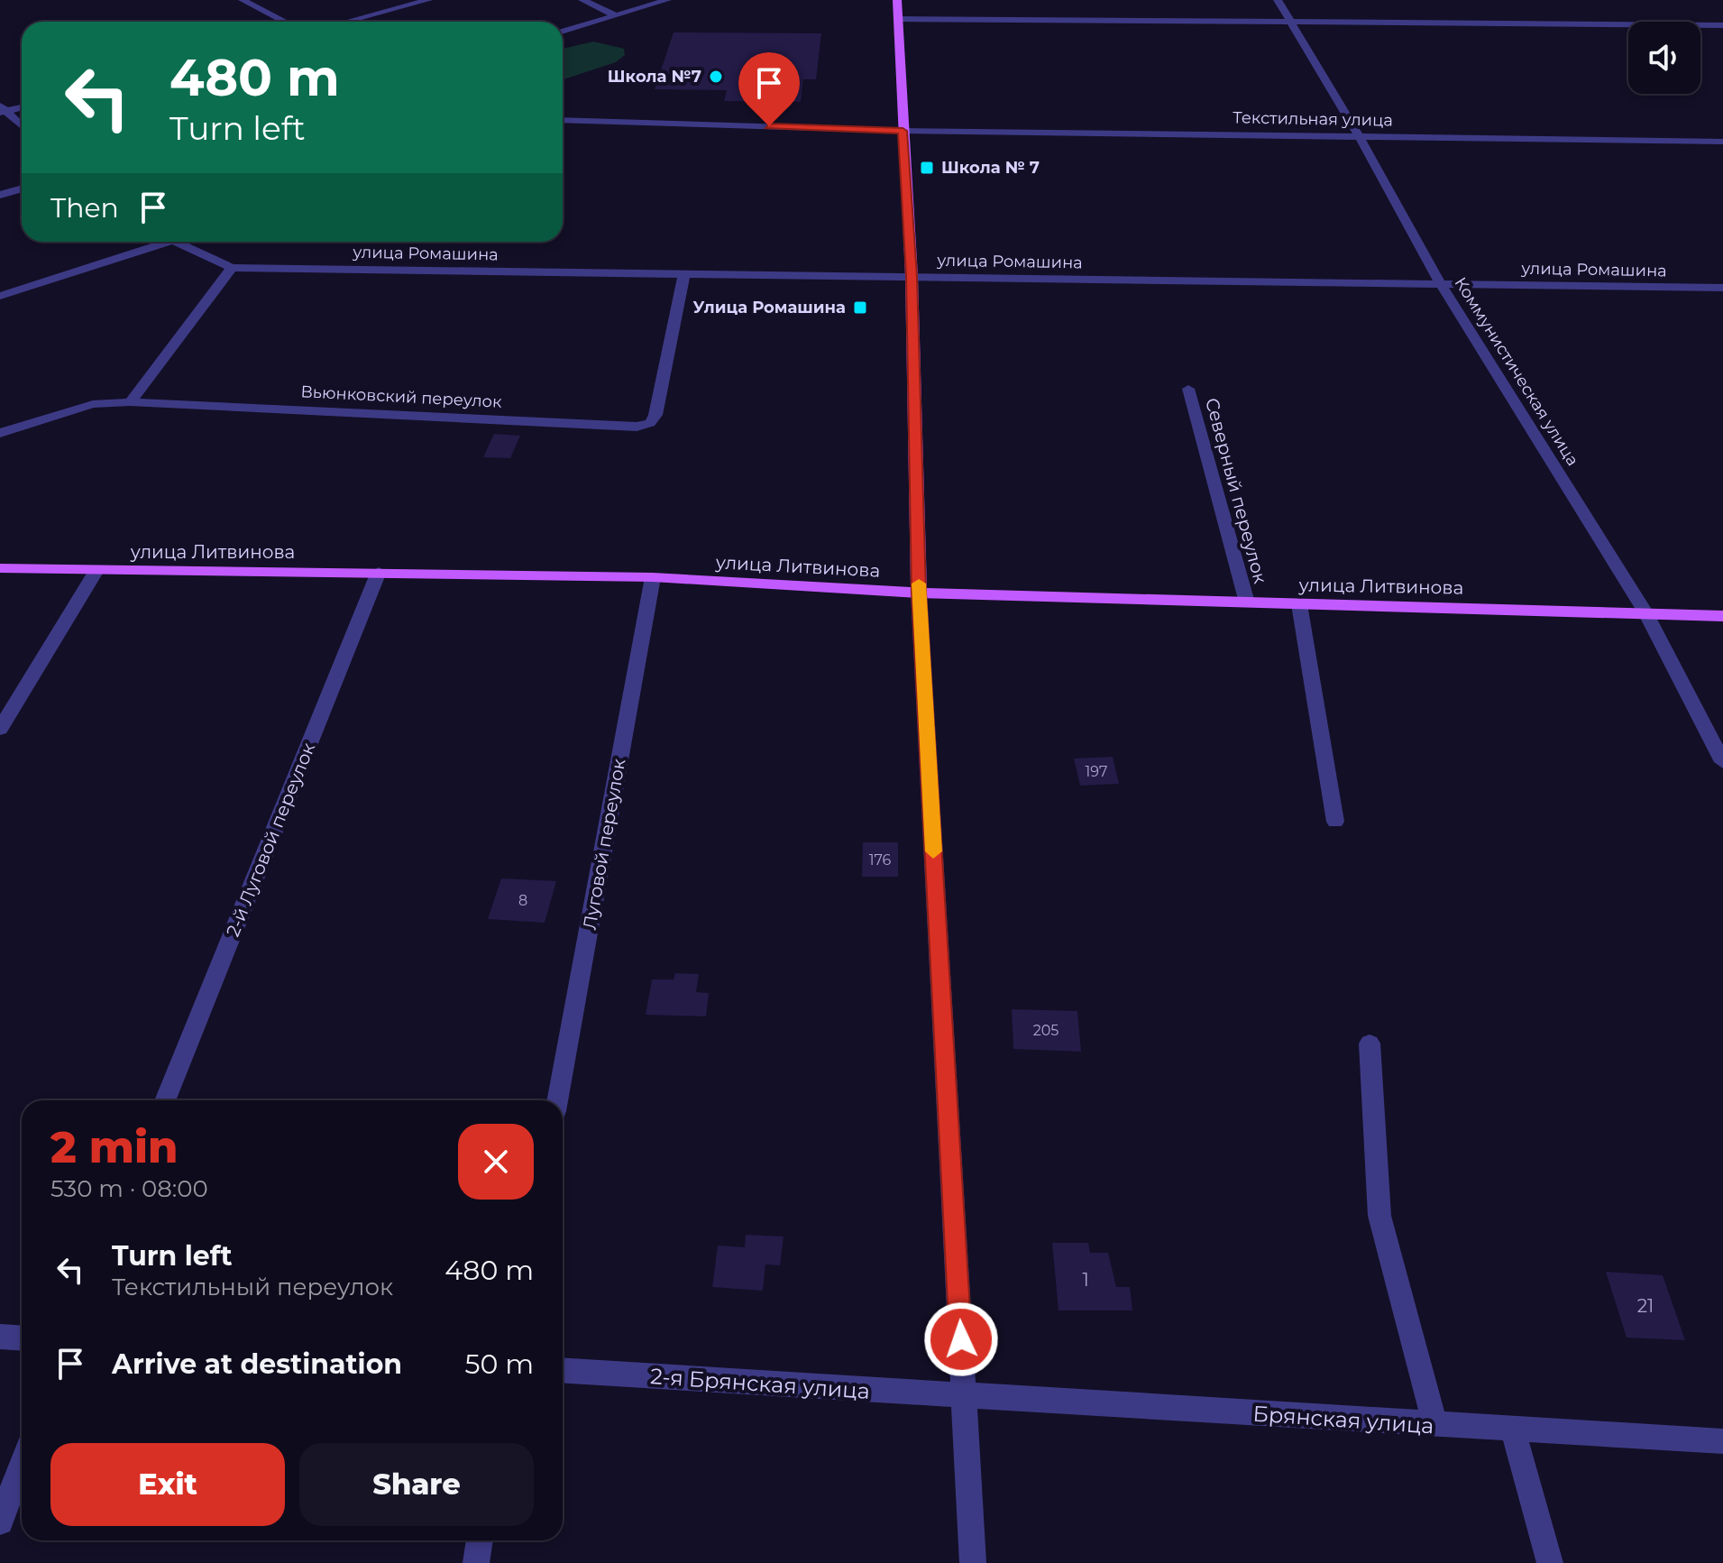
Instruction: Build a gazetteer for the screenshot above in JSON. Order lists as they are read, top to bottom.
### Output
{
  "streets": {
    "main road": ["улица Литвинова"],
    "street": [
      "Текстильная улица",
      "улица Ромашина",
      "Коммунистическая улица",
      "Вьюнковский переулок",
      "Северный переулок",
      "2-й Луговой переулок",
      "Луговой переулок",
      "2-я Брянская улица",
      "Брянская улица"
    ]
  },
  "crossings": [
    ["Текстильная улица", "Коммунистическая улица"],
    ["улица Ромашина", "Коммунистическая улица"],
    ["улица Ромашина", "Вьюнковский переулок"],
    ["Коммунистическая улица", "улица Литвинова"],
    ["Северный переулок", "улица Литвинова"],
    ["улица Литвинова", "2-й Луговой переулок"],
    ["улица Литвинова", "Луговой переулок"],
    ["2-я Брянская улица", "Брянская улица"]
  ],
  "places": {
    "other": ["Школа №7"],
    "transit": ["Школа № 7", "Улица Ромашина"]
  },
  "house_numbers": [
    "197",
    "176",
    "8",
    "205",
    "1",
    "21"
  ],
  "page": {
    "turn": ["480 m", "Turn left"],
    "then": "Then",
    "heading": ["2 min", "530 m · 08:00"],
    "list": [
      {
        "name": "Turn left",
        "note": "Текстильный переулок",
        "value": "480 m"
      },
      {
        "name": "Arrive at destination",
        "value": "50 m"
      }
    ],
    "buttons": ["Exit", "Share"]
  }
}
